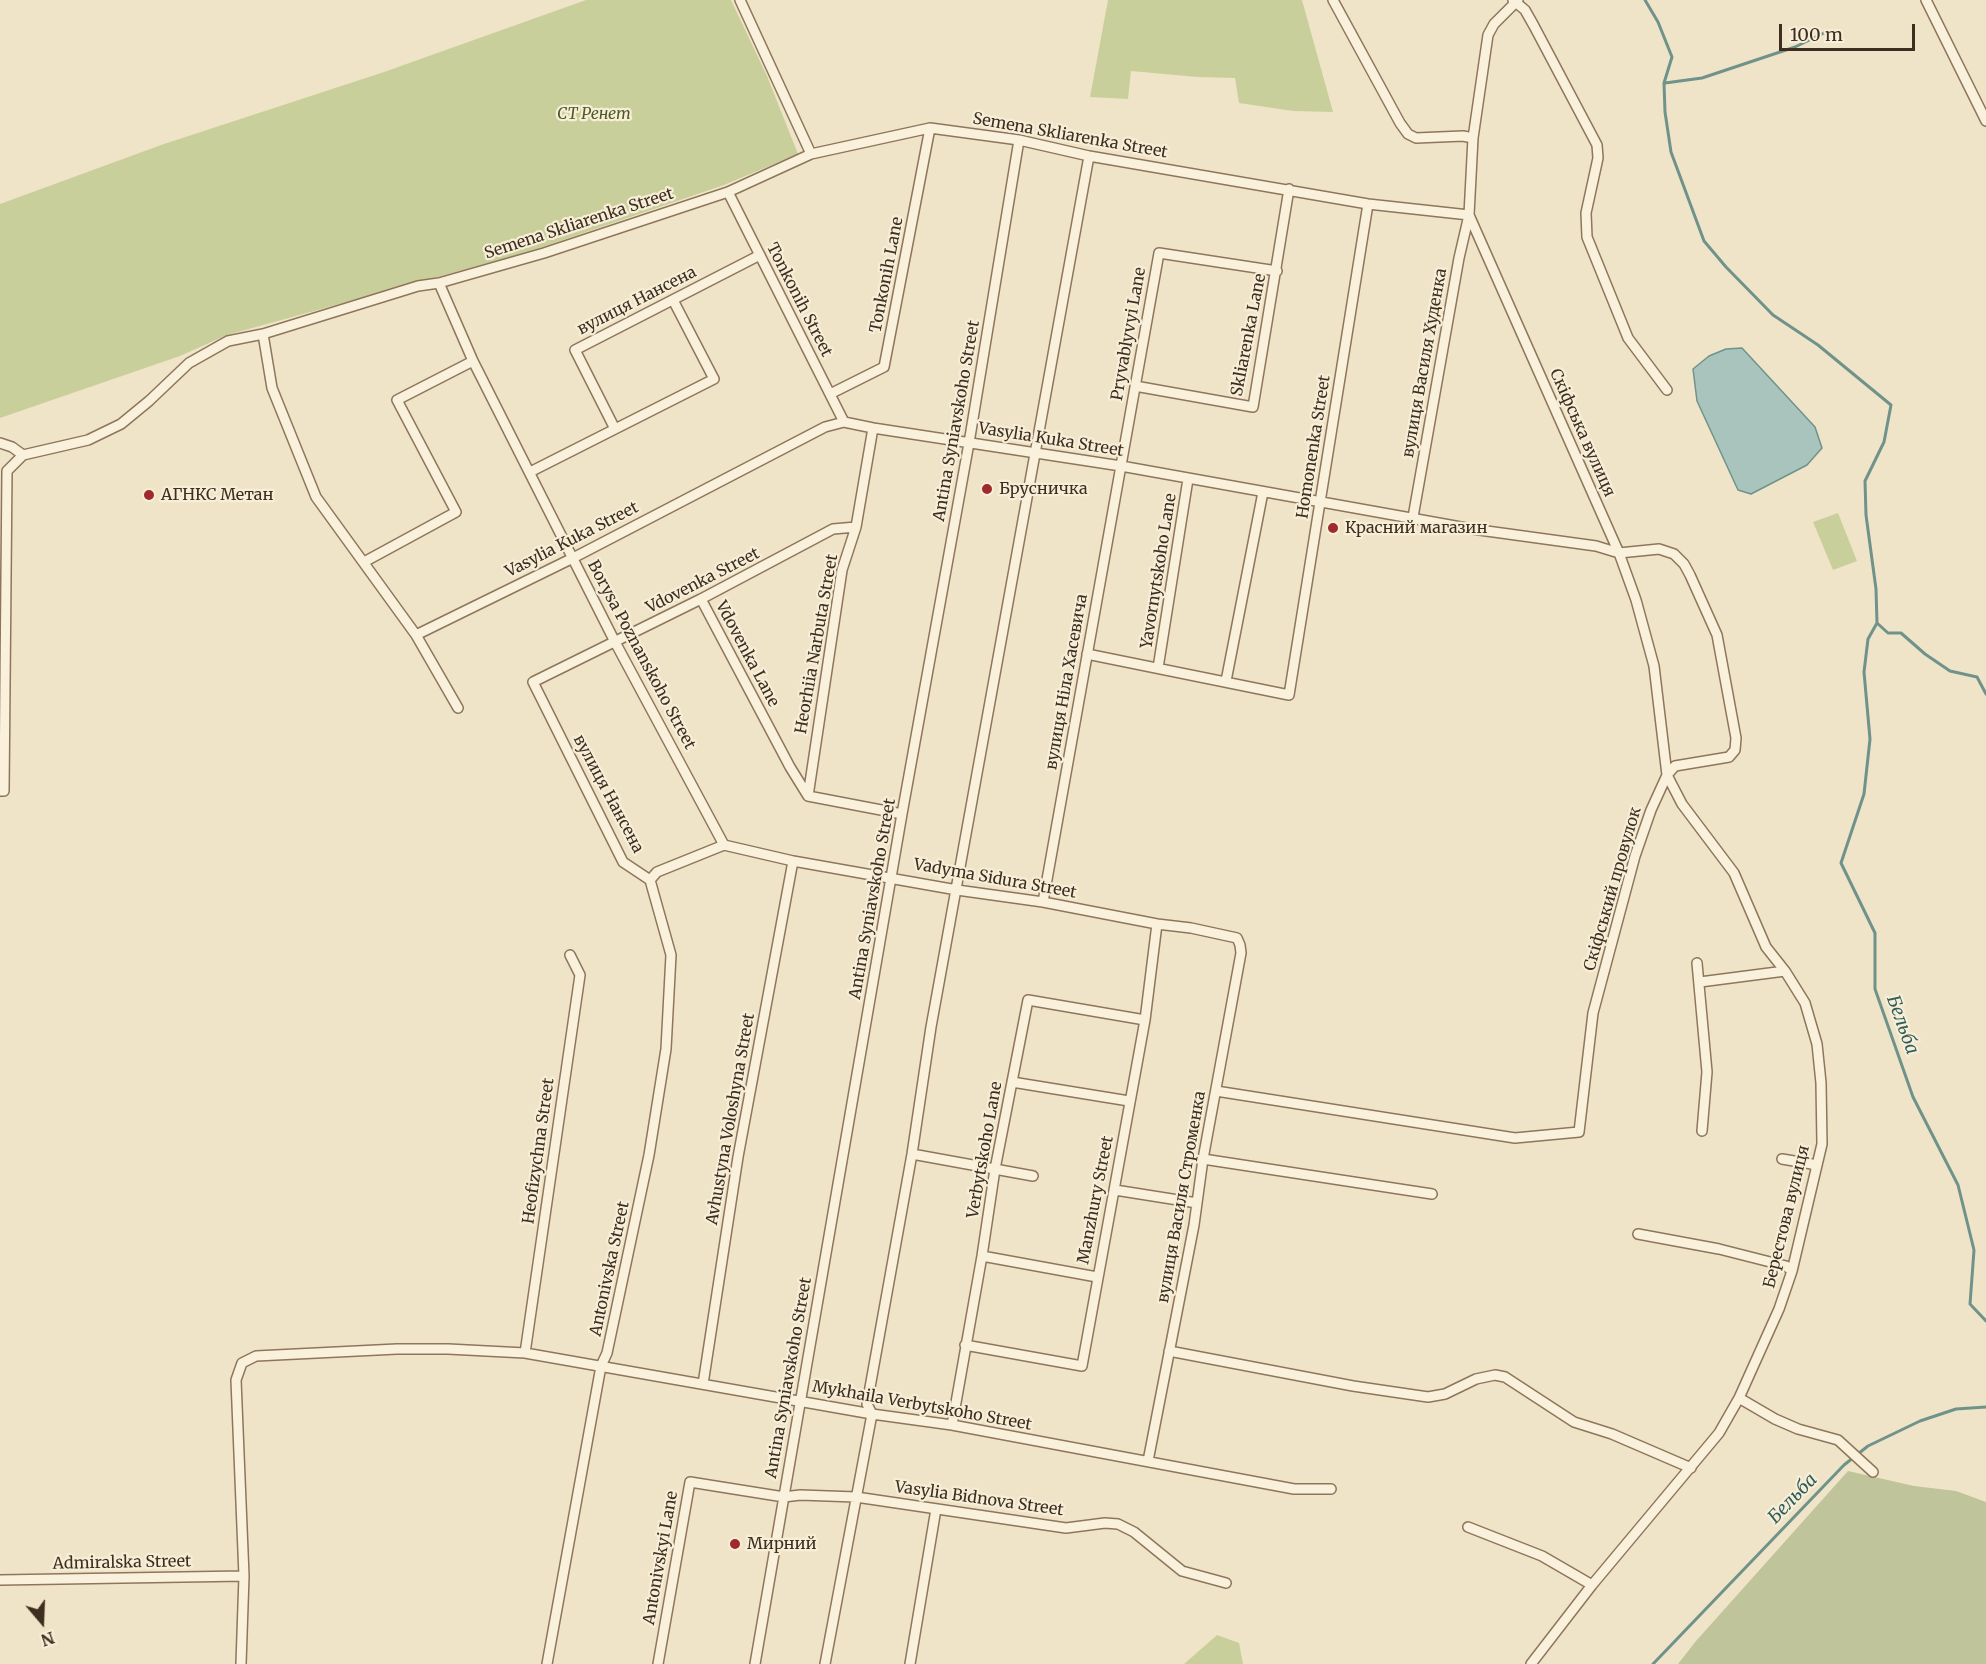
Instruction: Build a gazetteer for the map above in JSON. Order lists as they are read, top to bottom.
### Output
{
  "streets": {
    "street": [
      "Semena Skliarenka Street",
      "Tonkonih Lane",
      "Tonkonih Street",
      "вулиця Нансена",
      "Pryvablyvyi Lane",
      "Skliarenka Lane",
      "вулиця Василя Худенка",
      "Antina Syniavskoho Street",
      "Скіфська вулиця",
      "Vasylia Kuka Street",
      "Homonenka Street",
      "Yavornytskoho Lane",
      "Vdovenka Street",
      "Heorhiia Narbuta Street",
      "Vdovenka Lane",
      "Borysa Poznanskoho Street",
      "вулиця Ніла Хасевича",
      "Vadyma Sidura Street",
      "Скіфський провулок",
      "Avhustyna Voloshyna Street",
      "Verbytskoho Lane",
      "Heofizychna Street",
      "вулиця Василя Строменка",
      "Manzhury Street",
      "Берестова вулиця",
      "Antonivska Street",
      "Mykhaila Verbytskoho Street",
      "Vasylia Bidnova Street",
      "Antonivskyi Lane",
      "Admiralska Street"
    ]
  },
  "crossings": [
    ["Semena Skliarenka Street", "Tonkonih Lane"],
    ["Semena Skliarenka Street", "Tonkonih Street"],
    ["Semena Skliarenka Street", "Skliarenka Lane"],
    ["Semena Skliarenka Street", "вулиця Василя Худенка"],
    ["Semena Skliarenka Street", "Antina Syniavskoho Street"],
    ["Semena Skliarenka Street", "Скіфська вулиця"],
    ["Semena Skliarenka Street", "Homonenka Street"],
    ["Semena Skliarenka Street", "Borysa Poznanskoho Street"],
    ["Tonkonih Lane", "Tonkonih Street"],
    ["Tonkonih Street", "вулиця Нансена"],
    ["Tonkonih Street", "Vasylia Kuka Street"],
    ["вулиця Нансена", "Vdovenka Street"],
    ["вулиця Нансена", "Antonivska Street"],
    ["Pryvablyvyi Lane", "Skliarenka Lane"],
    ["Pryvablyvyi Lane", "Vasylia Kuka Street"],
    ["Pryvablyvyi Lane", "вулиця Ніла Хасевича"],
    ["вулиця Василя Худенка", "Скіфська вулиця"],
    ["вулиця Василя Худенка", "Vasylia Kuka Street"],
    ["Antina Syniavskoho Street", "Vasylia Kuka Street"],
    ["Antina Syniavskoho Street", "Vadyma Sidura Street"],
    ["Antina Syniavskoho Street", "Mykhaila Verbytskoho Street"],
    ["Antina Syniavskoho Street", "Vasylia Bidnova Street"],
    ["Antina Syniavskoho Street", "Antonivskyi Lane"],
    ["Скіфська вулиця", "Vasylia Kuka Street"],
    ["Vasylia Kuka Street", "Homonenka Street"],
    ["Vasylia Kuka Street", "Yavornytskoho Lane"],
    ["Vasylia Kuka Street", "Heorhiia Narbuta Street"],
    ["Vasylia Kuka Street", "Borysa Poznanskoho Street"],
    ["Vasylia Kuka Street", "вулиця Ніла Хасевича"],
    ["Vdovenka Street", "Heorhiia Narbuta Street"],
    ["Vdovenka Street", "Vdovenka Lane"],
    ["Vdovenka Street", "Borysa Poznanskoho Street"],
    ["Heorhiia Narbuta Street", "Vdovenka Lane"],
    ["Borysa Poznanskoho Street", "Vadyma Sidura Street"],
    ["вулиця Ніла Хасевича", "Vadyma Sidura Street"],
    ["Vadyma Sidura Street", "Avhustyna Voloshyna Street"],
    ["Vadyma Sidura Street", "вулиця Василя Строменка"],
    ["Vadyma Sidura Street", "Manzhury Street"],
    ["Скіфський провулок", "вулиця Василя Строменка"],
    ["Скіфський провулок", "Берестова вулиця"],
    ["Avhustyna Voloshyna Street", "Mykhaila Verbytskoho Street"],
    ["Verbytskoho Lane", "Manzhury Street"],
    ["Verbytskoho Lane", "Mykhaila Verbytskoho Street"],
    ["Heofizychna Street", "Mykhaila Verbytskoho Street"],
    ["вулиця Василя Строменка", "Mykhaila Verbytskoho Street"],
    ["Antonivska Street", "Mykhaila Verbytskoho Street"],
    ["Mykhaila Verbytskoho Street", "Admiralska Street"],
    ["Vasylia Bidnova Street", "Antonivskyi Lane"]
  ],
  "water": ["Бельба"],
  "parks": ["СТ Ренет"],
  "places": [
    "Брусничка",
    "АГНКС Метан",
    "Красний магазин",
    "Мирний"
  ],
  "scale_bar": "100 m",
  "north": "bottom"
}
